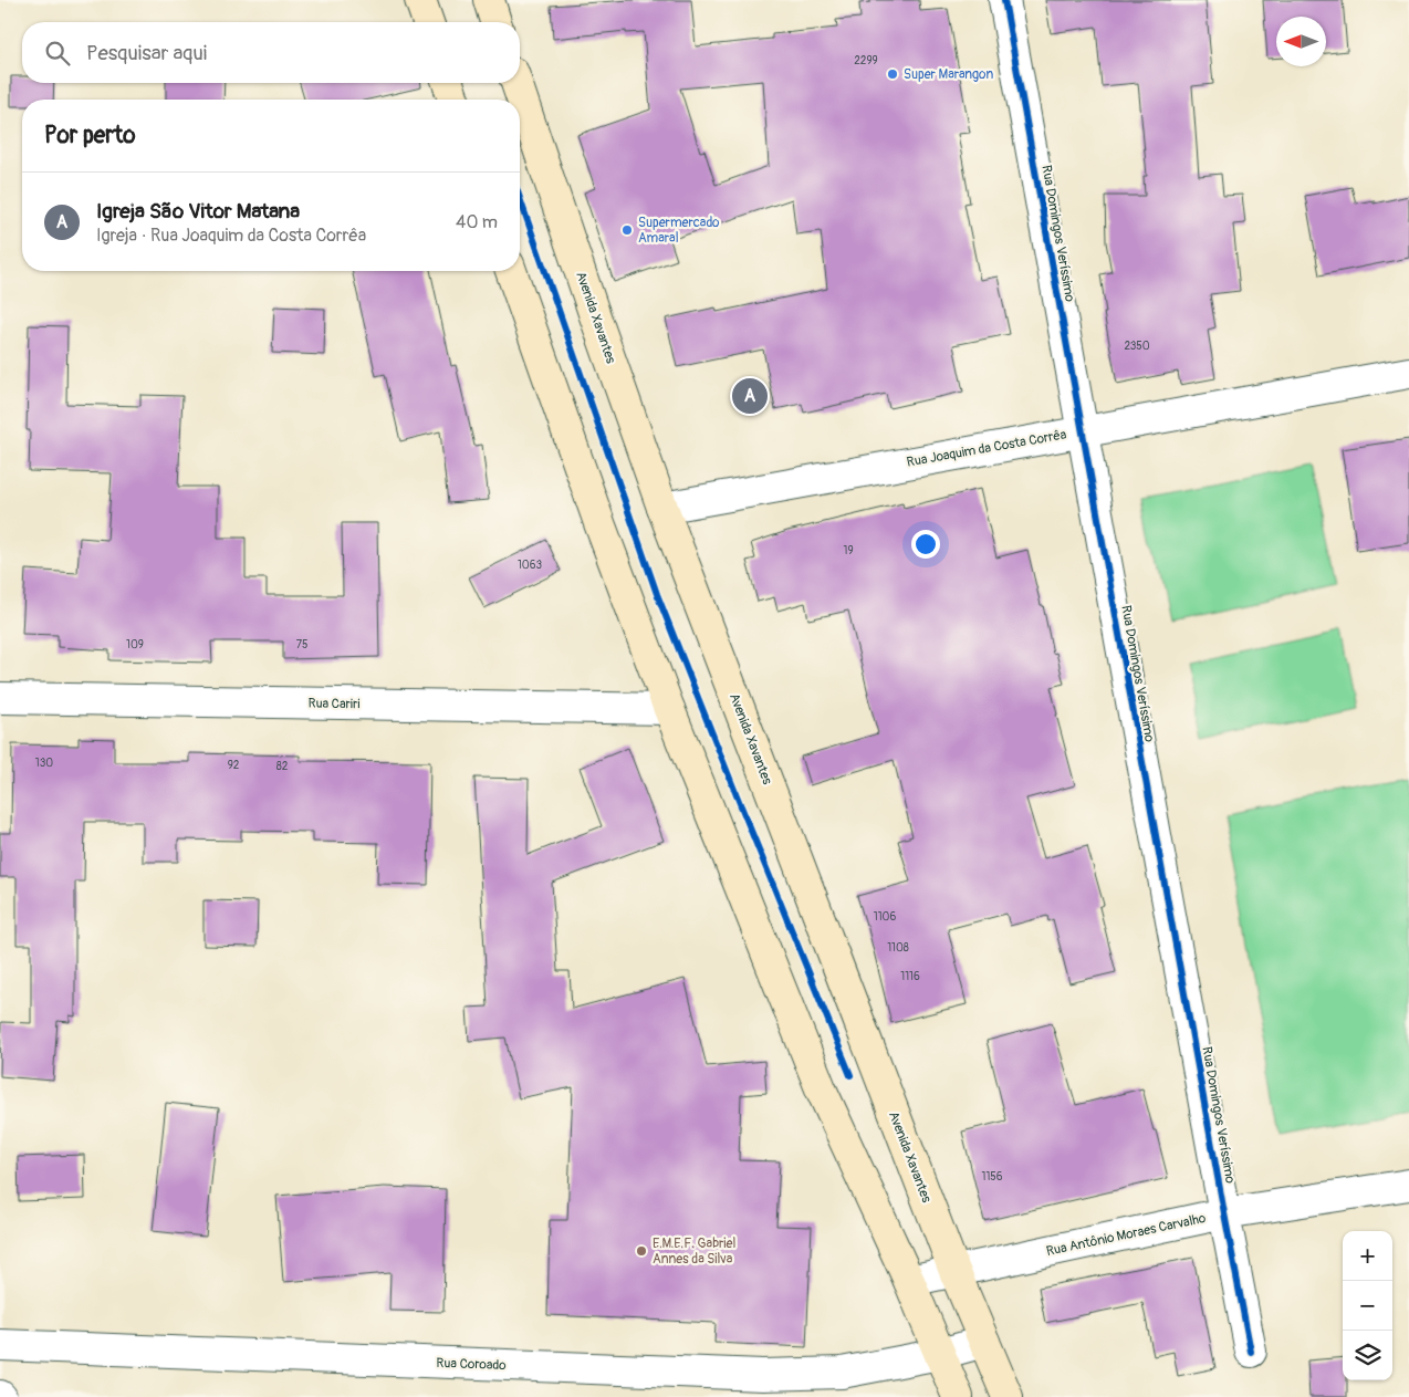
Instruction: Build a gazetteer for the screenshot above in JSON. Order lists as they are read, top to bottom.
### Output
{
  "streets": {
    "main road": ["Avenida Xavantes"],
    "street": [
      "Rua Domingos Veríssimo",
      "Rua Joaquim da Costa Corrêa",
      "Rua Cariri",
      "Rua Antônio Moraes Carvalho",
      "Rua Coroado"
    ]
  },
  "crossings": [
    ["Rua Domingos Veríssimo", "Rua Joaquim da Costa Corrêa"],
    ["Rua Domingos Veríssimo", "Rua Antônio Moraes Carvalho"],
    ["Avenida Xavantes", "Rua Joaquim da Costa Corrêa"],
    ["Avenida Xavantes", "Rua Antônio Moraes Carvalho"],
    ["Avenida Xavantes", "Rua Coroado"]
  ],
  "places": ["Super Marangon", "Supermercado Amaral", "E.M.E.F. Gabriel Annes da Silva"],
  "house_numbers": [
    "2299",
    "2350",
    "19",
    "1063",
    "109",
    "75",
    "130",
    "92",
    "82",
    "1106",
    "1108",
    "1116",
    "1156"
  ],
  "north": "left",
  "page": {
    "search": "Pesquisar aqui",
    "heading": "Por perto",
    "list": [
      {
        "mark": "A",
        "name": "Igreja São Vitor Matana",
        "note": "Igreja · Rua Joaquim da Costa Corrêa",
        "value": "40 m"
      }
    ],
    "pins": "A",
    "map_buttons": ["+", "−"]
  }
}
